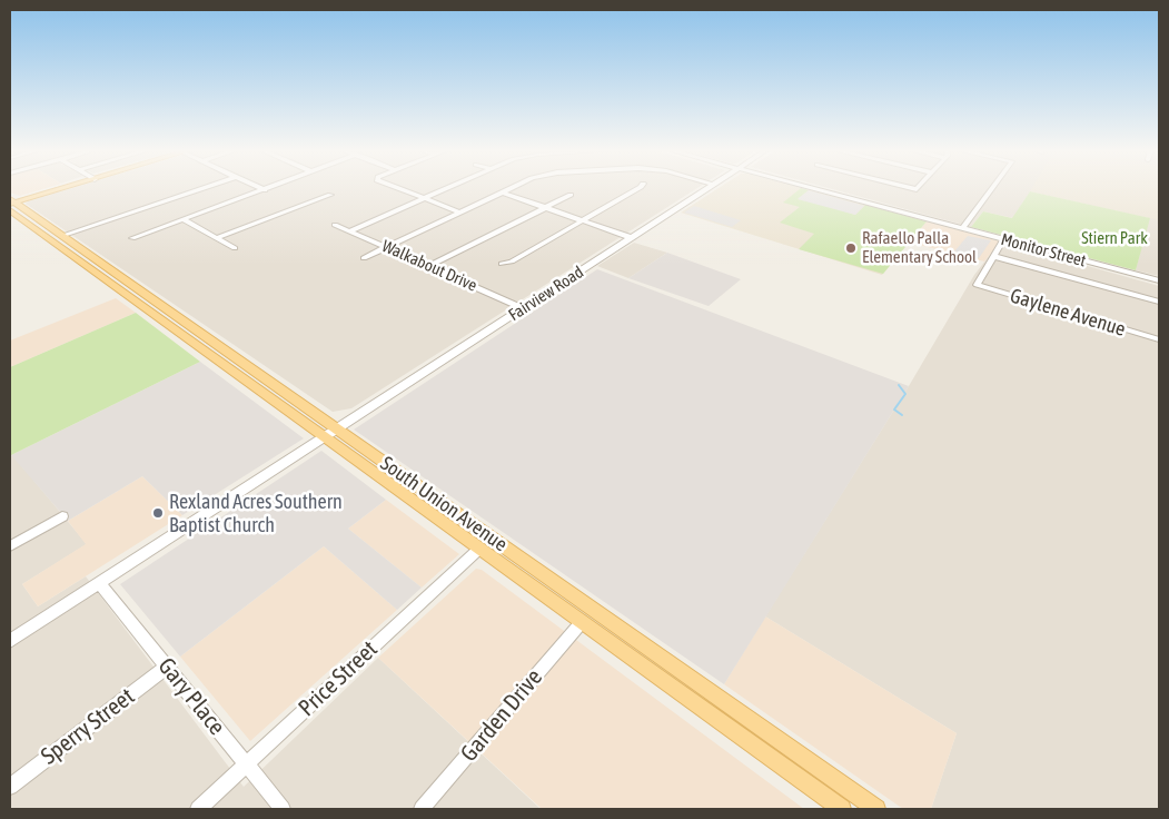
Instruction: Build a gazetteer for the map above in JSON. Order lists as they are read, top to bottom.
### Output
{
  "streets": {
    "main road": ["South Union Avenue"],
    "street": [
      "Monitor Street",
      "Walkabout Drive",
      "Fairview Road",
      "Gaylene Avenue",
      "Price Street",
      "Gary Place",
      "Garden Drive",
      "Sperry Street"
    ]
  },
  "crossings": [
    ["Walkabout Drive", "Fairview Road"],
    ["Fairview Road", "South Union Avenue"],
    ["Fairview Road", "Gary Place"],
    ["South Union Avenue", "Price Street"],
    ["South Union Avenue", "Garden Drive"],
    ["Price Street", "Gary Place"],
    ["Gary Place", "Sperry Street"]
  ],
  "parks": ["Stiern Park"],
  "places": ["Rafaello Palla Elementary School", "Rexland Acres Southern Baptist Church"]
}
